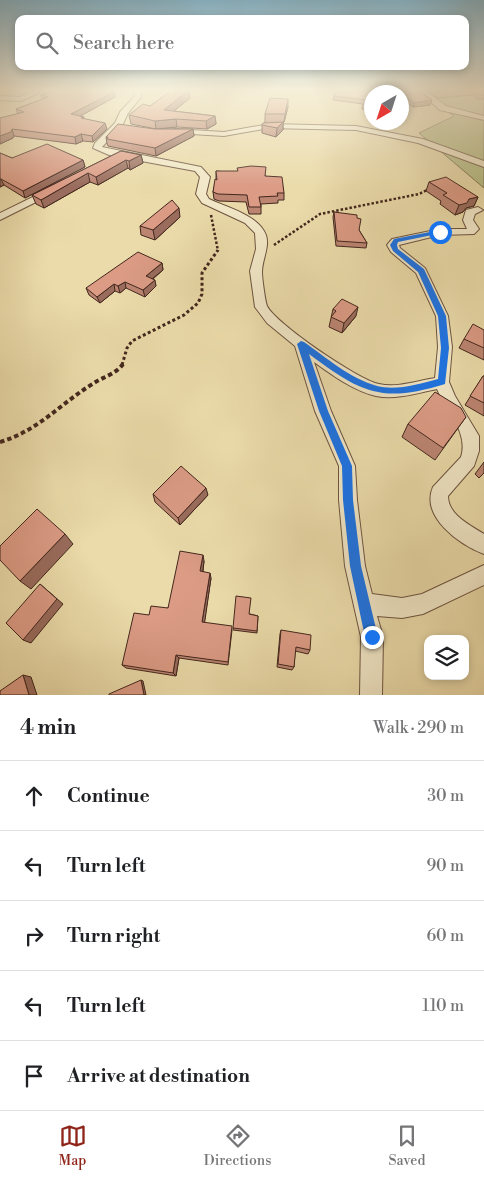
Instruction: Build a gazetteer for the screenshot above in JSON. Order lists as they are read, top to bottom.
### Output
{
  "north": "bottom left",
  "page": {
    "search": "Search here",
    "heading": ["4 min", "Walk · 290 m"],
    "list": [
      ["Continue", "30 m"],
      ["Turn left", "90 m"],
      ["Turn right", "60 m"],
      ["Turn left", "110 m"],
      "Arrive at destination"
    ],
    "nav": ["Map", "Directions", "Saved"]
  }
}
